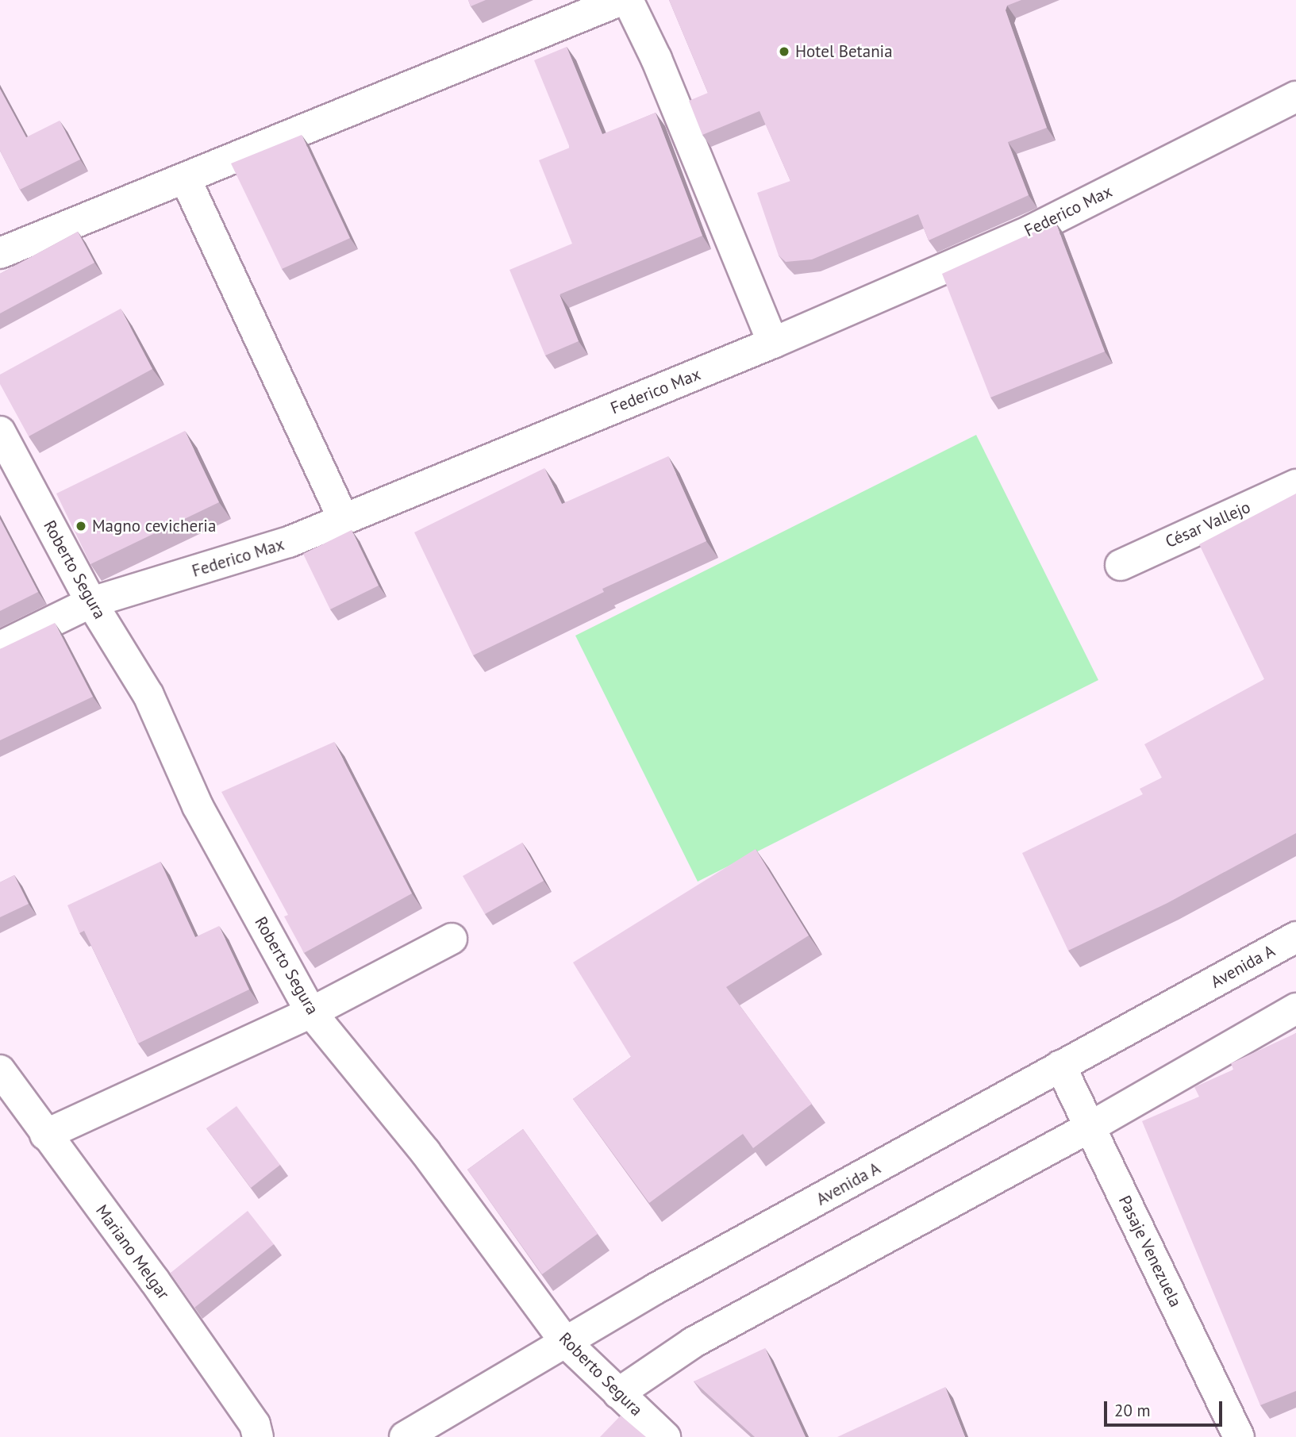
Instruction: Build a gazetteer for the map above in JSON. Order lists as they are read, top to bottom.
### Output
{
  "streets": {
    "street": [
      "Federico Max",
      "César Vallejo",
      "Roberto Segura",
      "Avenida A",
      "Pasaje Venezuela",
      "Mariano Melgar"
    ]
  },
  "crossings": [
    ["Federico Max", "Roberto Segura"],
    ["Roberto Segura", "Avenida A"],
    ["Avenida A", "Pasaje Venezuela"]
  ],
  "places": ["Hotel Betania", "Magno cevicheria"],
  "scale_bar": "20 m"
}
